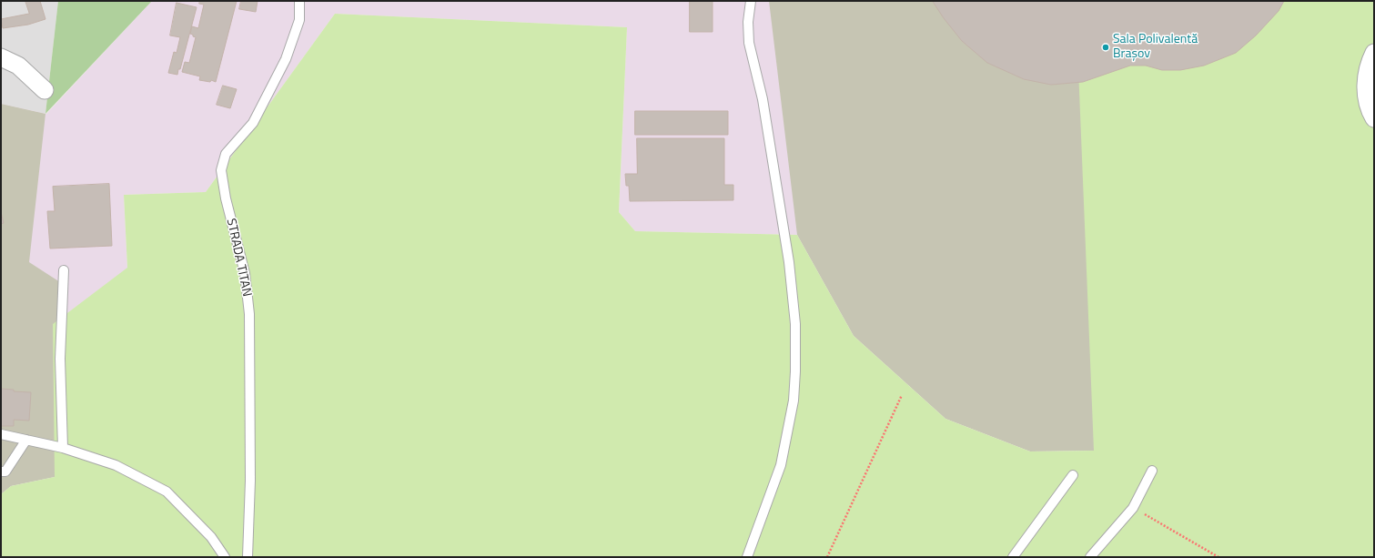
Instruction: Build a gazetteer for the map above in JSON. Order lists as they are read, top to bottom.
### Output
{
  "streets": {
    "lane": ["STRADA TITAN"]
  },
  "places": ["Sala Polivalentă Brașov"]
}
